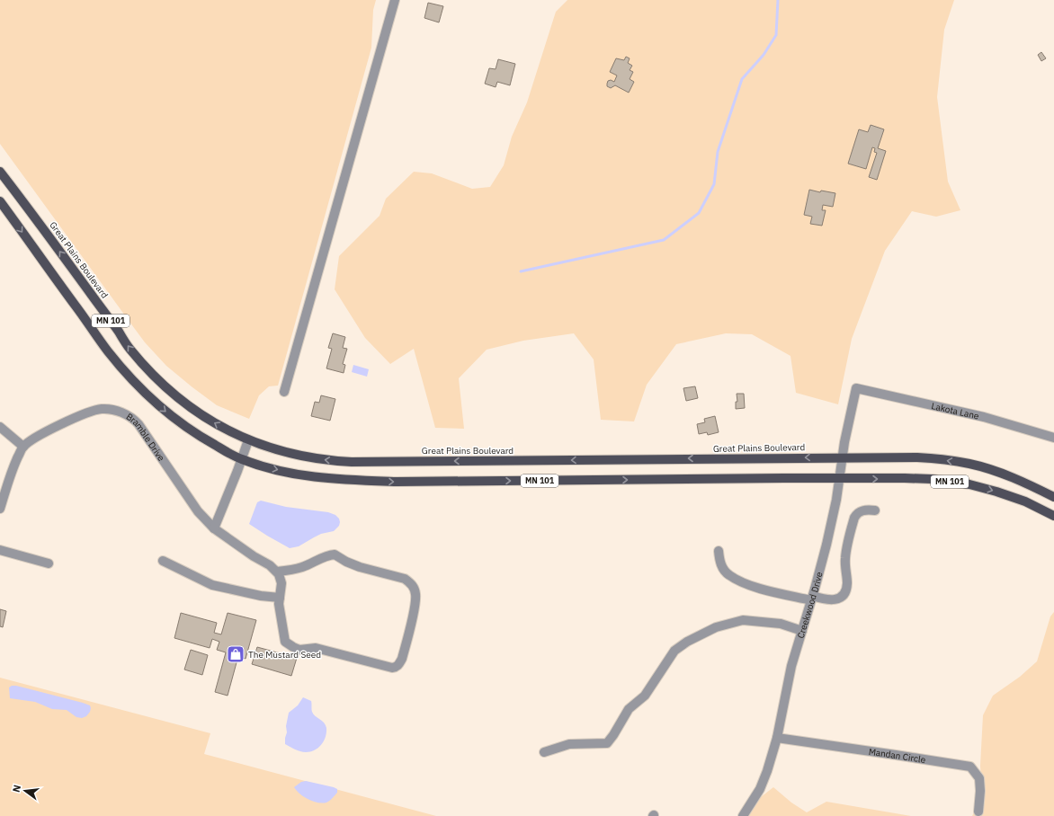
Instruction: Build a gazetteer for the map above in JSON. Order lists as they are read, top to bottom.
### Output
{
  "streets": {
    "main road": ["Great Plains Boulevard", "MN 101"],
    "street": [
      "Lakota Lane",
      "Bramble Drive",
      "Creekwood Drive",
      "Mandan Circle"
    ]
  },
  "crossings": [
    ["Great Plains Boulevard", "Creekwood Drive"],
    ["MN 101", "Creekwood Drive"],
    ["Lakota Lane", "Creekwood Drive"],
    ["Creekwood Drive", "Mandan Circle"]
  ],
  "places": {
    "shop": ["The Mustard Seed"]
  },
  "north": "left"
}
